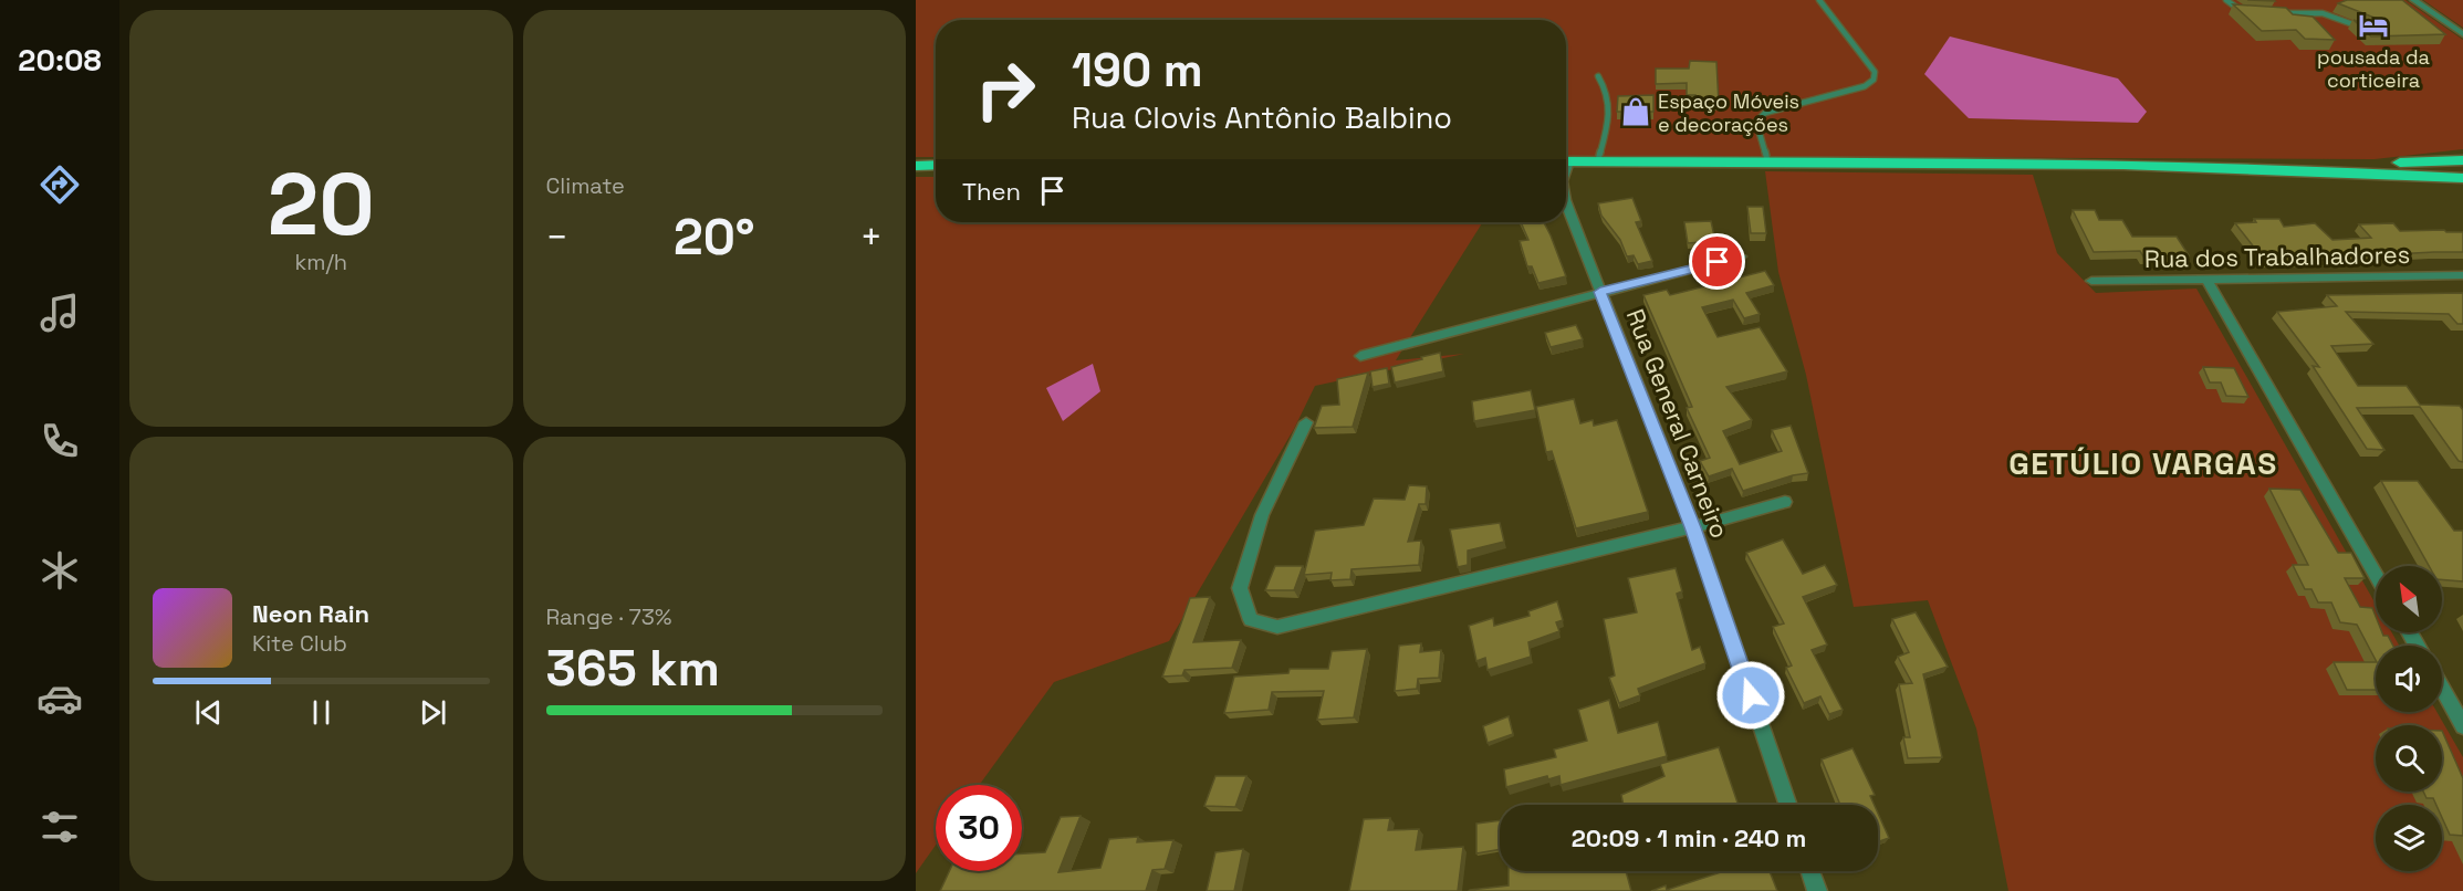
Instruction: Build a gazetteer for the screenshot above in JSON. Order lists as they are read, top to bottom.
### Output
{
  "streets": {
    "street": ["Rua dos Trabalhadores", "Rua General Carneiro"]
  },
  "districts": ["GETÚLIO VARGAS"],
  "places": {
    "hotel": ["pousada da corticeira"],
    "shop": ["Espaço Móveis e decorações"]
  },
  "north": "top left",
  "page": {
    "tabs": "20:08",
    "tile": [
      ["20", "km/h"],
      "Climate",
      ["Range · 73%", "365 km"]
    ],
    "turn": ["190 m", "Rua Clovis Antônio Balbino"],
    "then": "Then",
    "heat": ["−", "20°", "+"],
    "song": ["Neon Rain", "Kite Club"],
    "limit": "30",
    "trip": "20:09 · 1 min · 240 m"
  }
}
